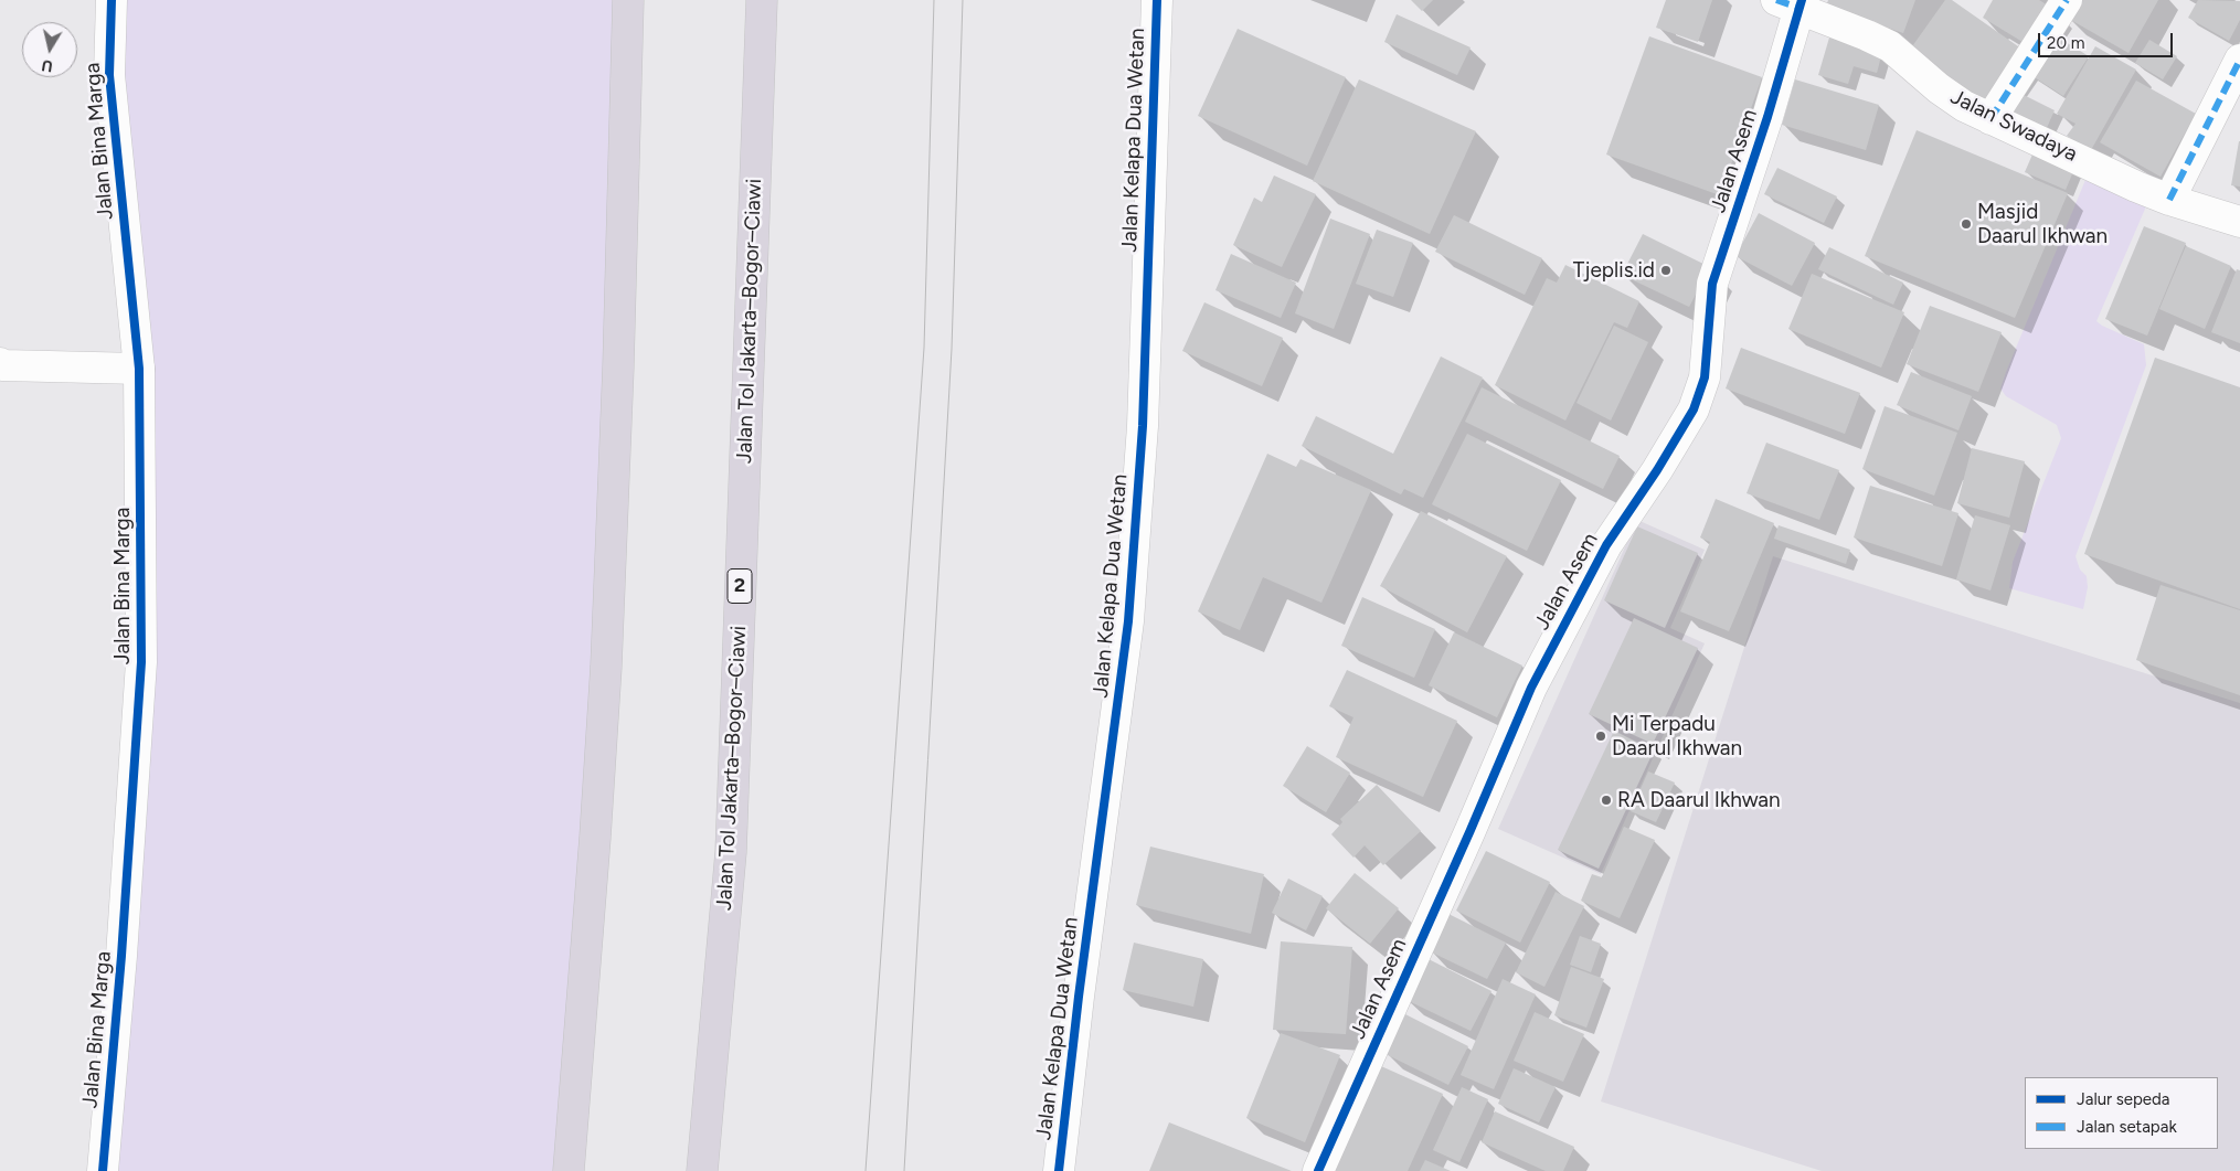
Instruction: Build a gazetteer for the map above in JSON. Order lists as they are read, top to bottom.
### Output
{
  "streets": {
    "highway": ["Jalan Tol Jakarta–Bogor–Ciawi", "2"],
    "street": [
      "Jalan Swadaya",
      "Jalan Kelapa Dua Wetan",
      "Jalan Bina Marga",
      "Jalan Asem"
    ]
  },
  "crossings": [
    ["Jalan Swadaya", "Jalan Asem"]
  ],
  "places": [
    "Masjid Daarul Ikhwan",
    "Tjeplis.id",
    "Mi Terpadu Daarul Ikhwan",
    "RA Daarul Ikhwan"
  ],
  "legend": ["Jalur sepeda", "Jalan setapak"],
  "scale_bar": "20 m",
  "north": "bottom"
}
